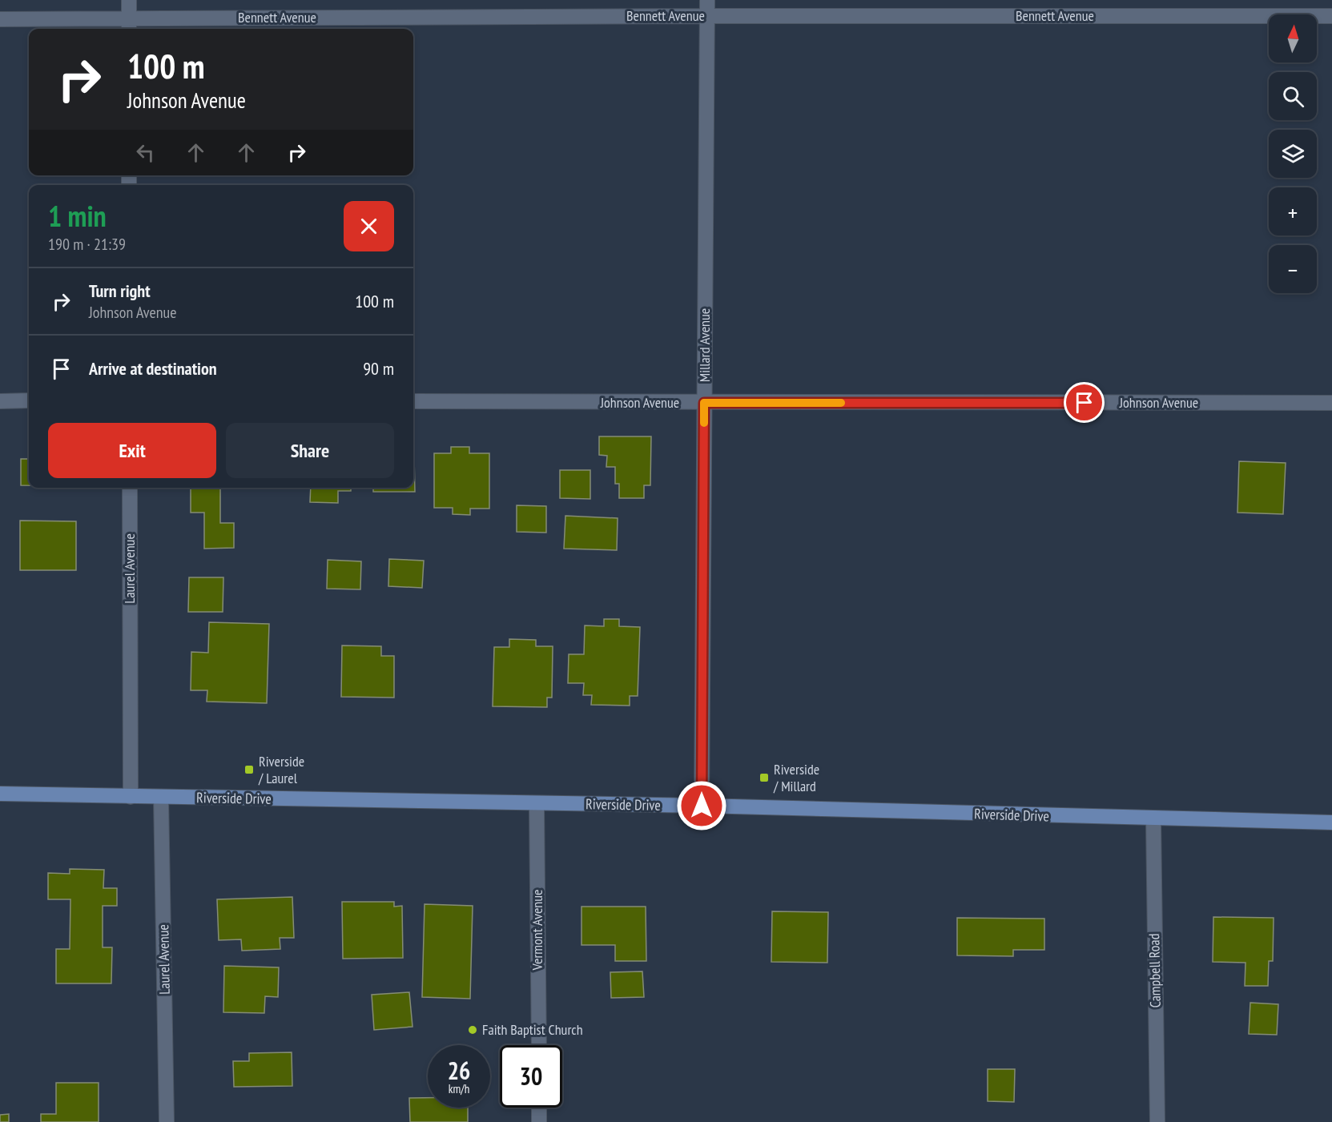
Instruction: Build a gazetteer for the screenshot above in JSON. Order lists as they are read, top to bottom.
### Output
{
  "streets": {
    "main road": ["Riverside Drive"],
    "street": [
      "Bennett Avenue",
      "Millard Avenue",
      "Johnson Avenue",
      "Laurel Avenue",
      "Vermont Avenue",
      "Campbell Road"
    ]
  },
  "crossings": [
    ["Bennett Avenue", "Millard Avenue"],
    ["Millard Avenue", "Johnson Avenue"],
    ["Millard Avenue", "Riverside Drive"],
    ["Laurel Avenue", "Riverside Drive"],
    ["Riverside Drive", "Vermont Avenue"],
    ["Riverside Drive", "Campbell Road"]
  ],
  "places": {
    "transit": ["Riverside / Laurel", "Riverside / Millard"],
    "other": ["Faith Baptist Church"]
  },
  "north": "top",
  "page": {
    "map_buttons": ["+", "−"],
    "turn": ["100 m", "Johnson Avenue"],
    "heading": ["1 min", "190 m · 21:39"],
    "list": [
      {
        "name": "Turn right",
        "note": "Johnson Avenue",
        "value": "100 m"
      },
      {
        "name": "Arrive at destination",
        "value": "90 m"
      }
    ],
    "buttons": ["Exit", "Share"],
    "speed": "26 km/h",
    "limit": "30"
  }
}
